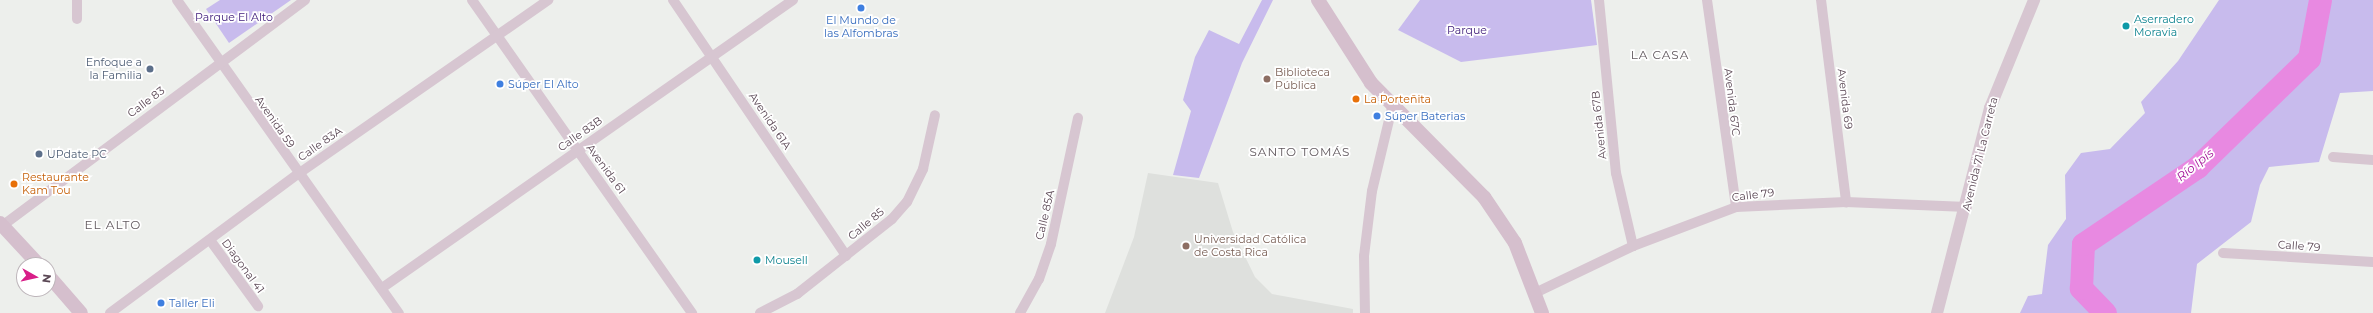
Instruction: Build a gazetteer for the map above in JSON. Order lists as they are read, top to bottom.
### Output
{
  "streets": {
    "street": [
      "Avenida 69",
      "Calle 83",
      "Avenida 67C",
      "Avenida 61A",
      "Avenida 59",
      "Avenida 67B",
      "Calle 83B",
      "Calle 83A",
      "Avenida 71 La Carreta",
      "Avenida 61",
      "Calle 79",
      "Calle 85A",
      "Calle 85",
      "Diagonal 41"
    ]
  },
  "crossings": [
    ["Avenida 69", "Calle 79"],
    ["Calle 83", "Avenida 59"],
    ["Avenida 67C", "Calle 79"],
    ["Avenida 61A", "Calle 83B"],
    ["Avenida 61A", "Calle 85"],
    ["Avenida 59", "Calle 83B"],
    ["Avenida 59", "Calle 83A"],
    ["Avenida 67B", "Calle 79"],
    ["Calle 83B", "Avenida 61"],
    ["Calle 83A", "Avenida 61"],
    ["Calle 83A", "Diagonal 41"],
    ["Avenida 71 La Carreta", "Calle 79"]
  ],
  "districts": ["LA CASA", "SANTO TOMÁS", "EL ALTO"],
  "water": ["Río Ipís"],
  "parks": ["Parque El Alto", "Parque"],
  "places": [
    "El Mundo de las Alfombras",
    "Aserradero Moravia",
    "Enfoque a la Familia",
    "Biblioteca Pública",
    "Súper El Alto",
    "La Porteñita",
    "Súper Baterias",
    "UPdate PC",
    "Restaurante Kam Tou",
    "Universidad Católica de Costa Rica",
    "Mousell",
    "Taller Eli"
  ],
  "north": "right"
}
